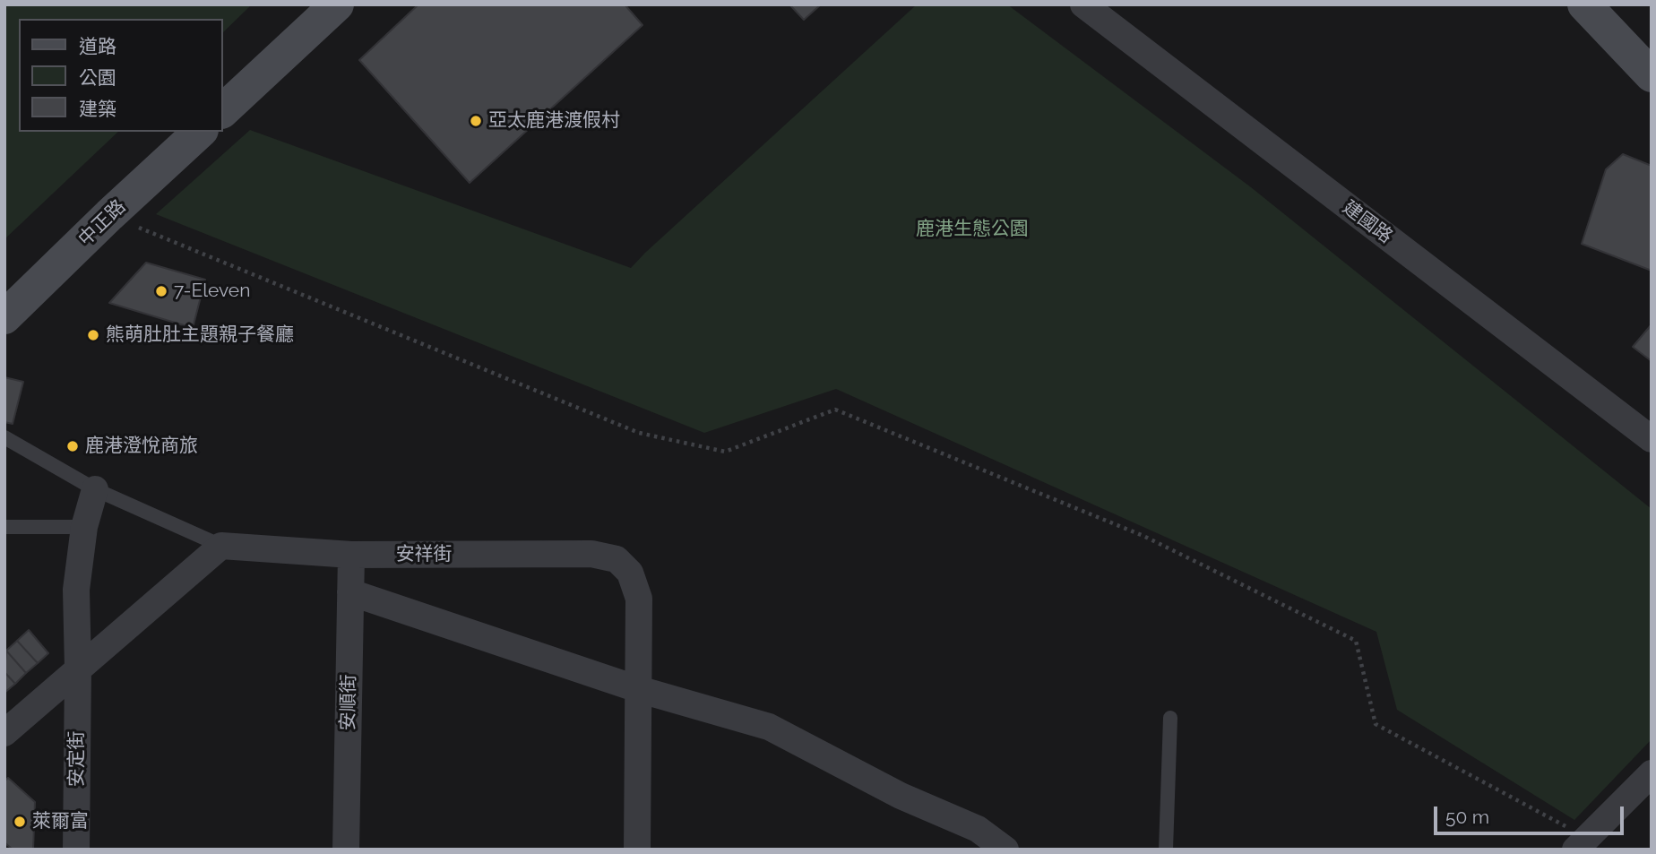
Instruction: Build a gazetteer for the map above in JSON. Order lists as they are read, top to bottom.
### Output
{
  "streets": {
    "main road": ["中正路"],
    "street": [
      "建國路",
      "安祥街",
      "安順街",
      "安定街"
    ]
  },
  "crossings": [
    ["安祥街", "安順街"]
  ],
  "parks": ["鹿港生態公園"],
  "places": [
    "亞太鹿港渡假村",
    "7-Eleven",
    "熊萌肚肚主題親子餐廳",
    "鹿港澄悅商旅",
    "萊爾富"
  ],
  "legend": ["道路", "公園", "建築"],
  "scale_bar": "50 m"
}
